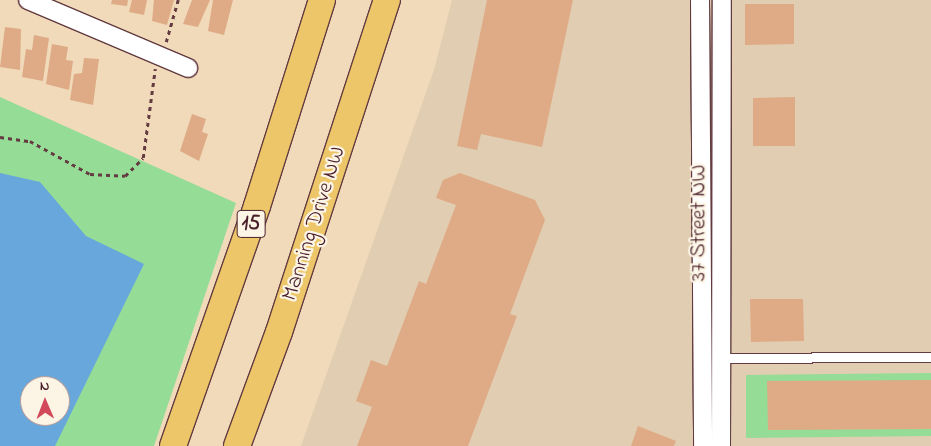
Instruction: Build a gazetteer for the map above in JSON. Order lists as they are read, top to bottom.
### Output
{
  "streets": {
    "main road": ["15", "Manning Drive NW"],
    "street": ["37 Street NW"]
  },
  "north": "top"
}
